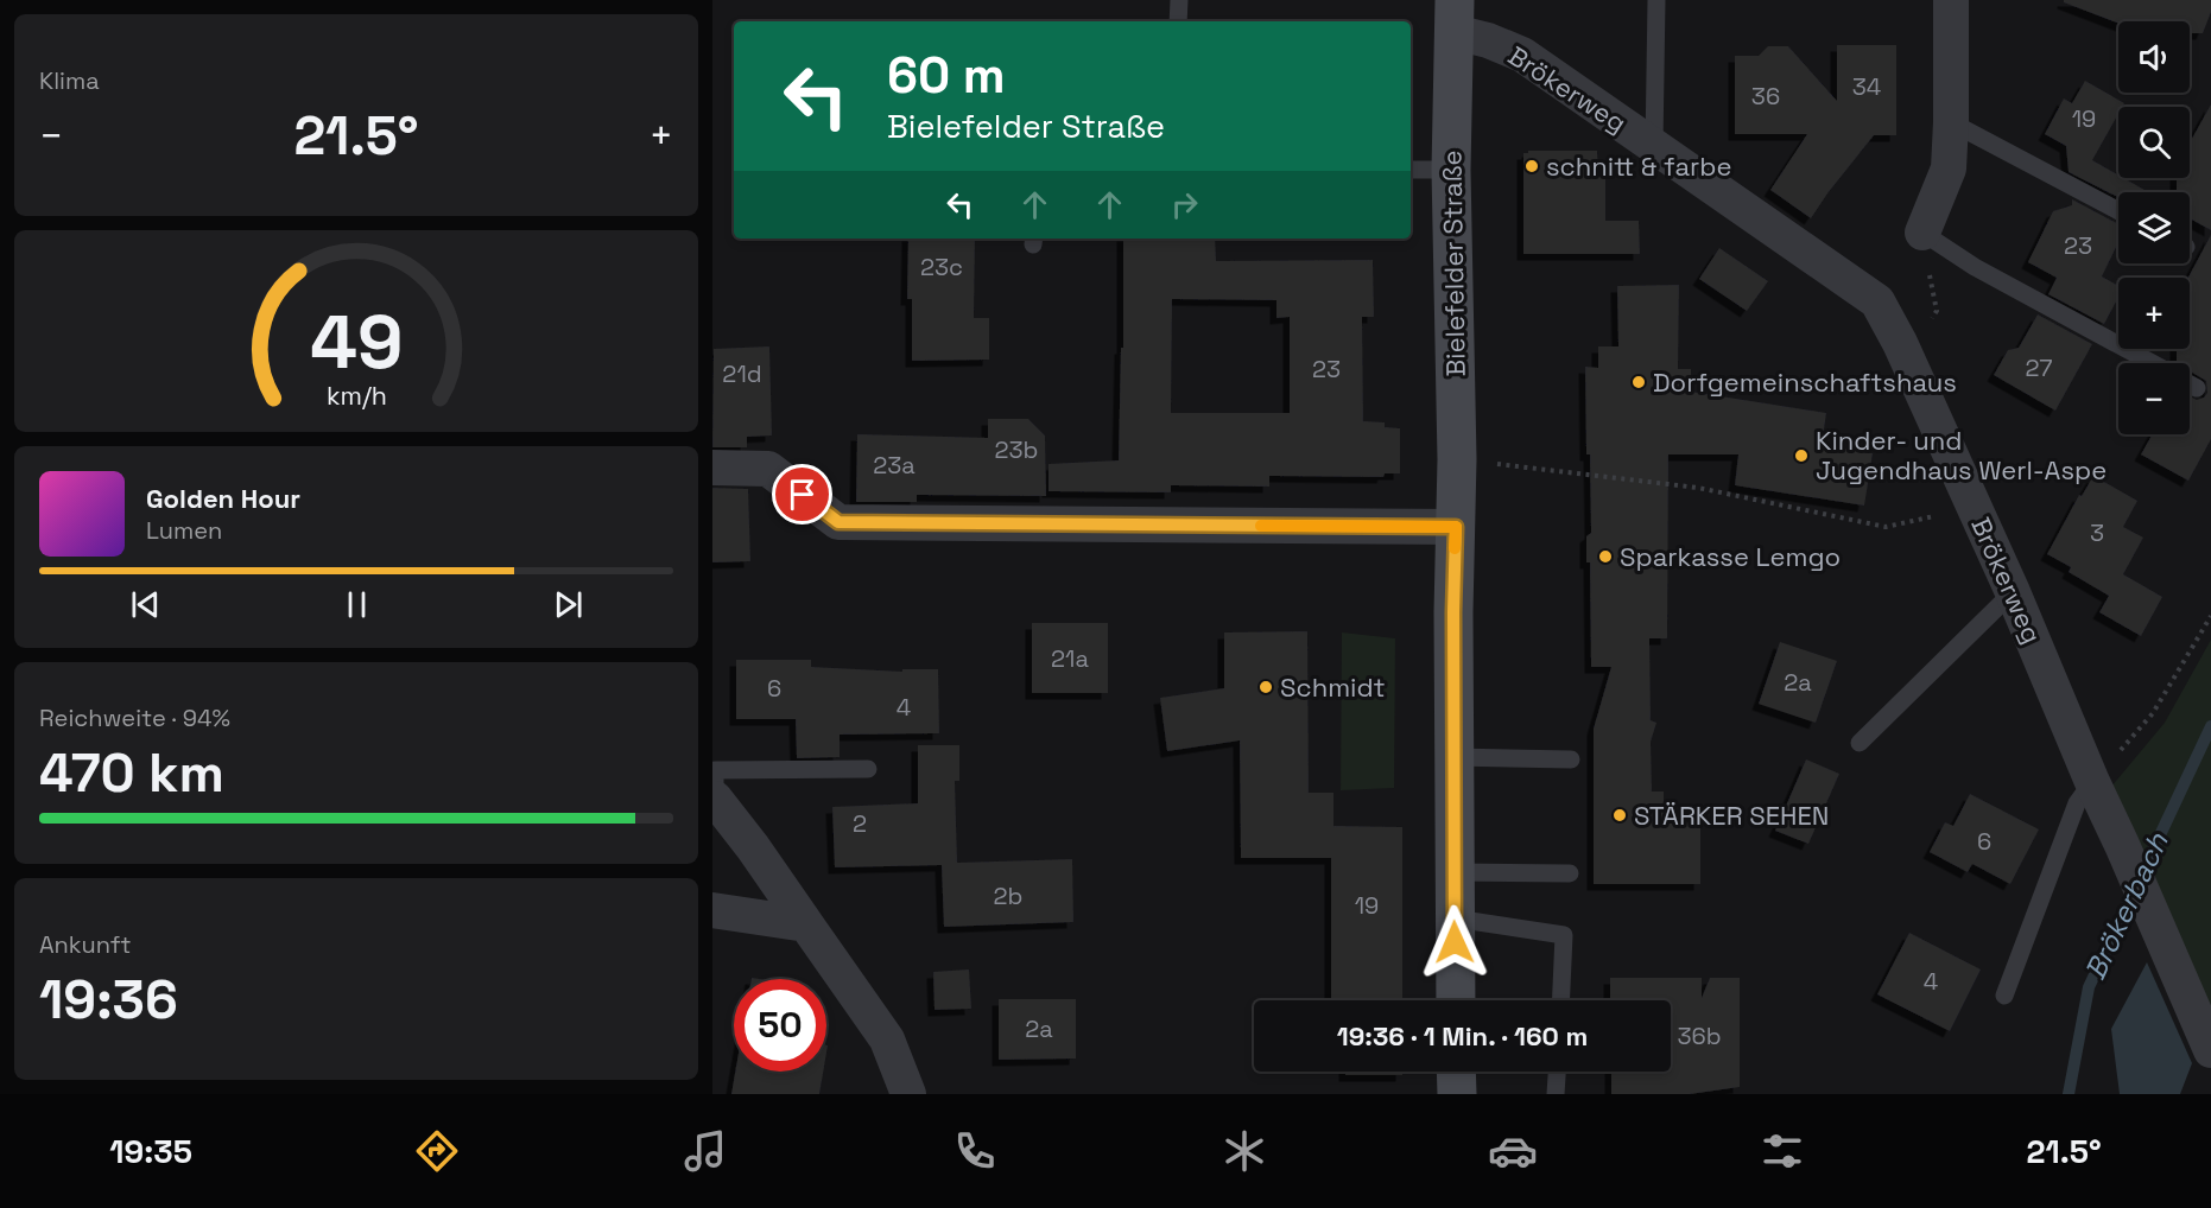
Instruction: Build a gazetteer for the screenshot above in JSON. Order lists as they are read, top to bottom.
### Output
{
  "streets": {
    "main road": ["Bielefelder Straße"],
    "street": ["Brökerweg"]
  },
  "crossings": [
    ["Brökerweg", "Bielefelder Straße"]
  ],
  "water": ["Brökerbach"],
  "places": [
    "schnitt & farbe",
    "Dorfgemeinschaftshaus",
    "Kinder- und Jugendhaus Werl-Aspe",
    "Sparkasse Lemgo",
    "Schmidt",
    "STÄRKER SEHEN"
  ],
  "house_numbers": [
    "34",
    "36",
    "19",
    "23",
    "23c",
    "27",
    "23",
    "21d",
    "23b",
    "23a",
    "3",
    "21a",
    "2a",
    "6",
    "4",
    "2",
    "6",
    "2b",
    "19",
    "4",
    "2a",
    "36b"
  ],
  "page": {
    "tile": [
      "Klima",
      ["Reichweite · 94%", "470 km"],
      ["Ankunft", "19:36"]
    ],
    "map_buttons": ["+", "−"],
    "turn": ["60 m", "Bielefelder Straße"],
    "heat": ["−", "21.5°", "+"],
    "song": ["Golden Hour", "Lumen"],
    "limit": "50",
    "trip": "19:36 · 1 Min. · 160 m",
    "tabs": ["19:35", "21.5°"],
    "gauge": ["49", "km/h"]
  }
}
